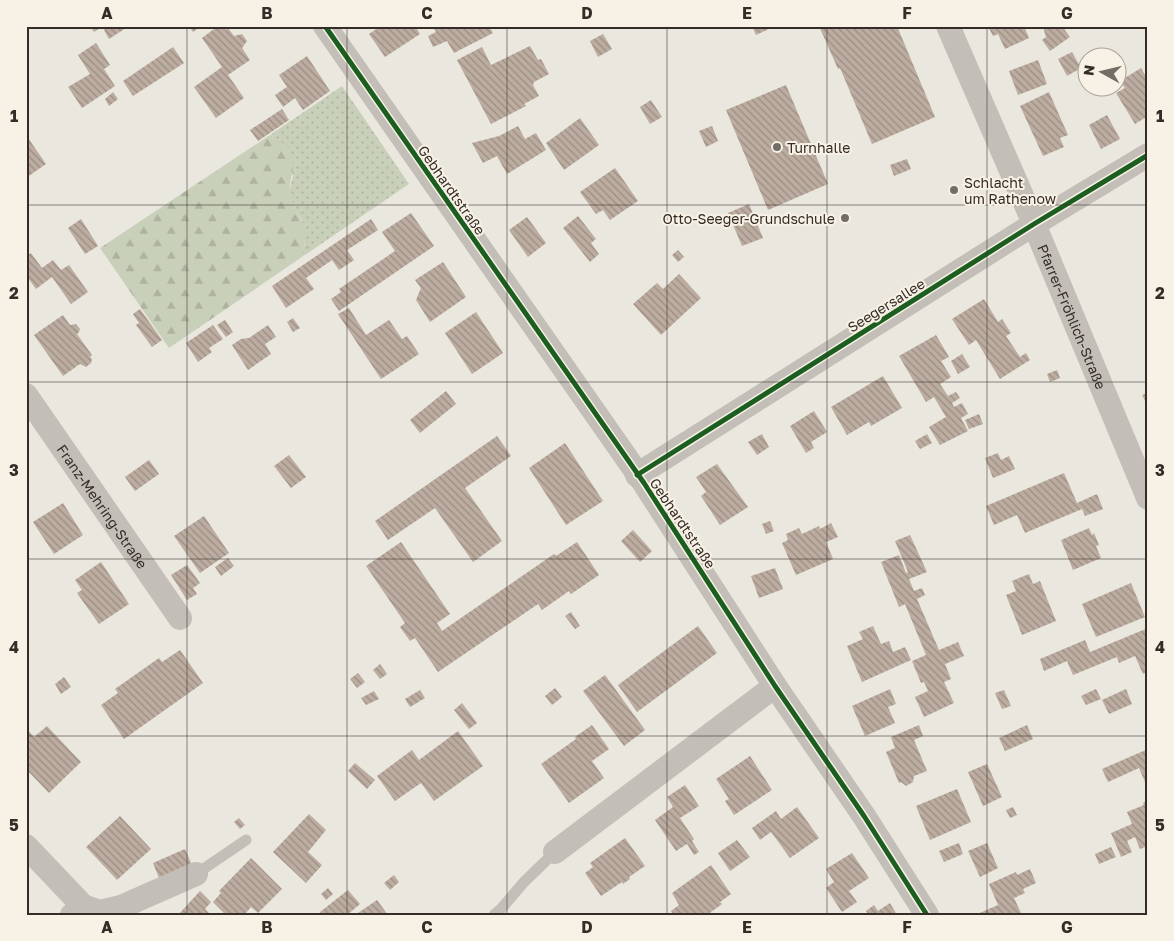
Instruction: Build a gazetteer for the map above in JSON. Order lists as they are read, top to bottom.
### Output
{
  "streets": {
    "street": [
      "Gebhardtstraße",
      "Seegersallee",
      "Pfarrer-Fröhlich-Straße",
      "Franz-Mehring-Straße"
    ]
  },
  "crossings": [
    ["Gebhardtstraße", "Seegersallee"],
    ["Seegersallee", "Pfarrer-Fröhlich-Straße"]
  ],
  "places": ["Turnhalle", "Schlacht um Rathenow", "Otto-Seeger-Grundschule"],
  "north": "left",
  "grid": {
    "columns": [
      "A",
      "B",
      "C",
      "D",
      "E",
      "F",
      "G"
    ],
    "rows": [
      "1",
      "2",
      "3",
      "4",
      "5"
    ]
  }
}
